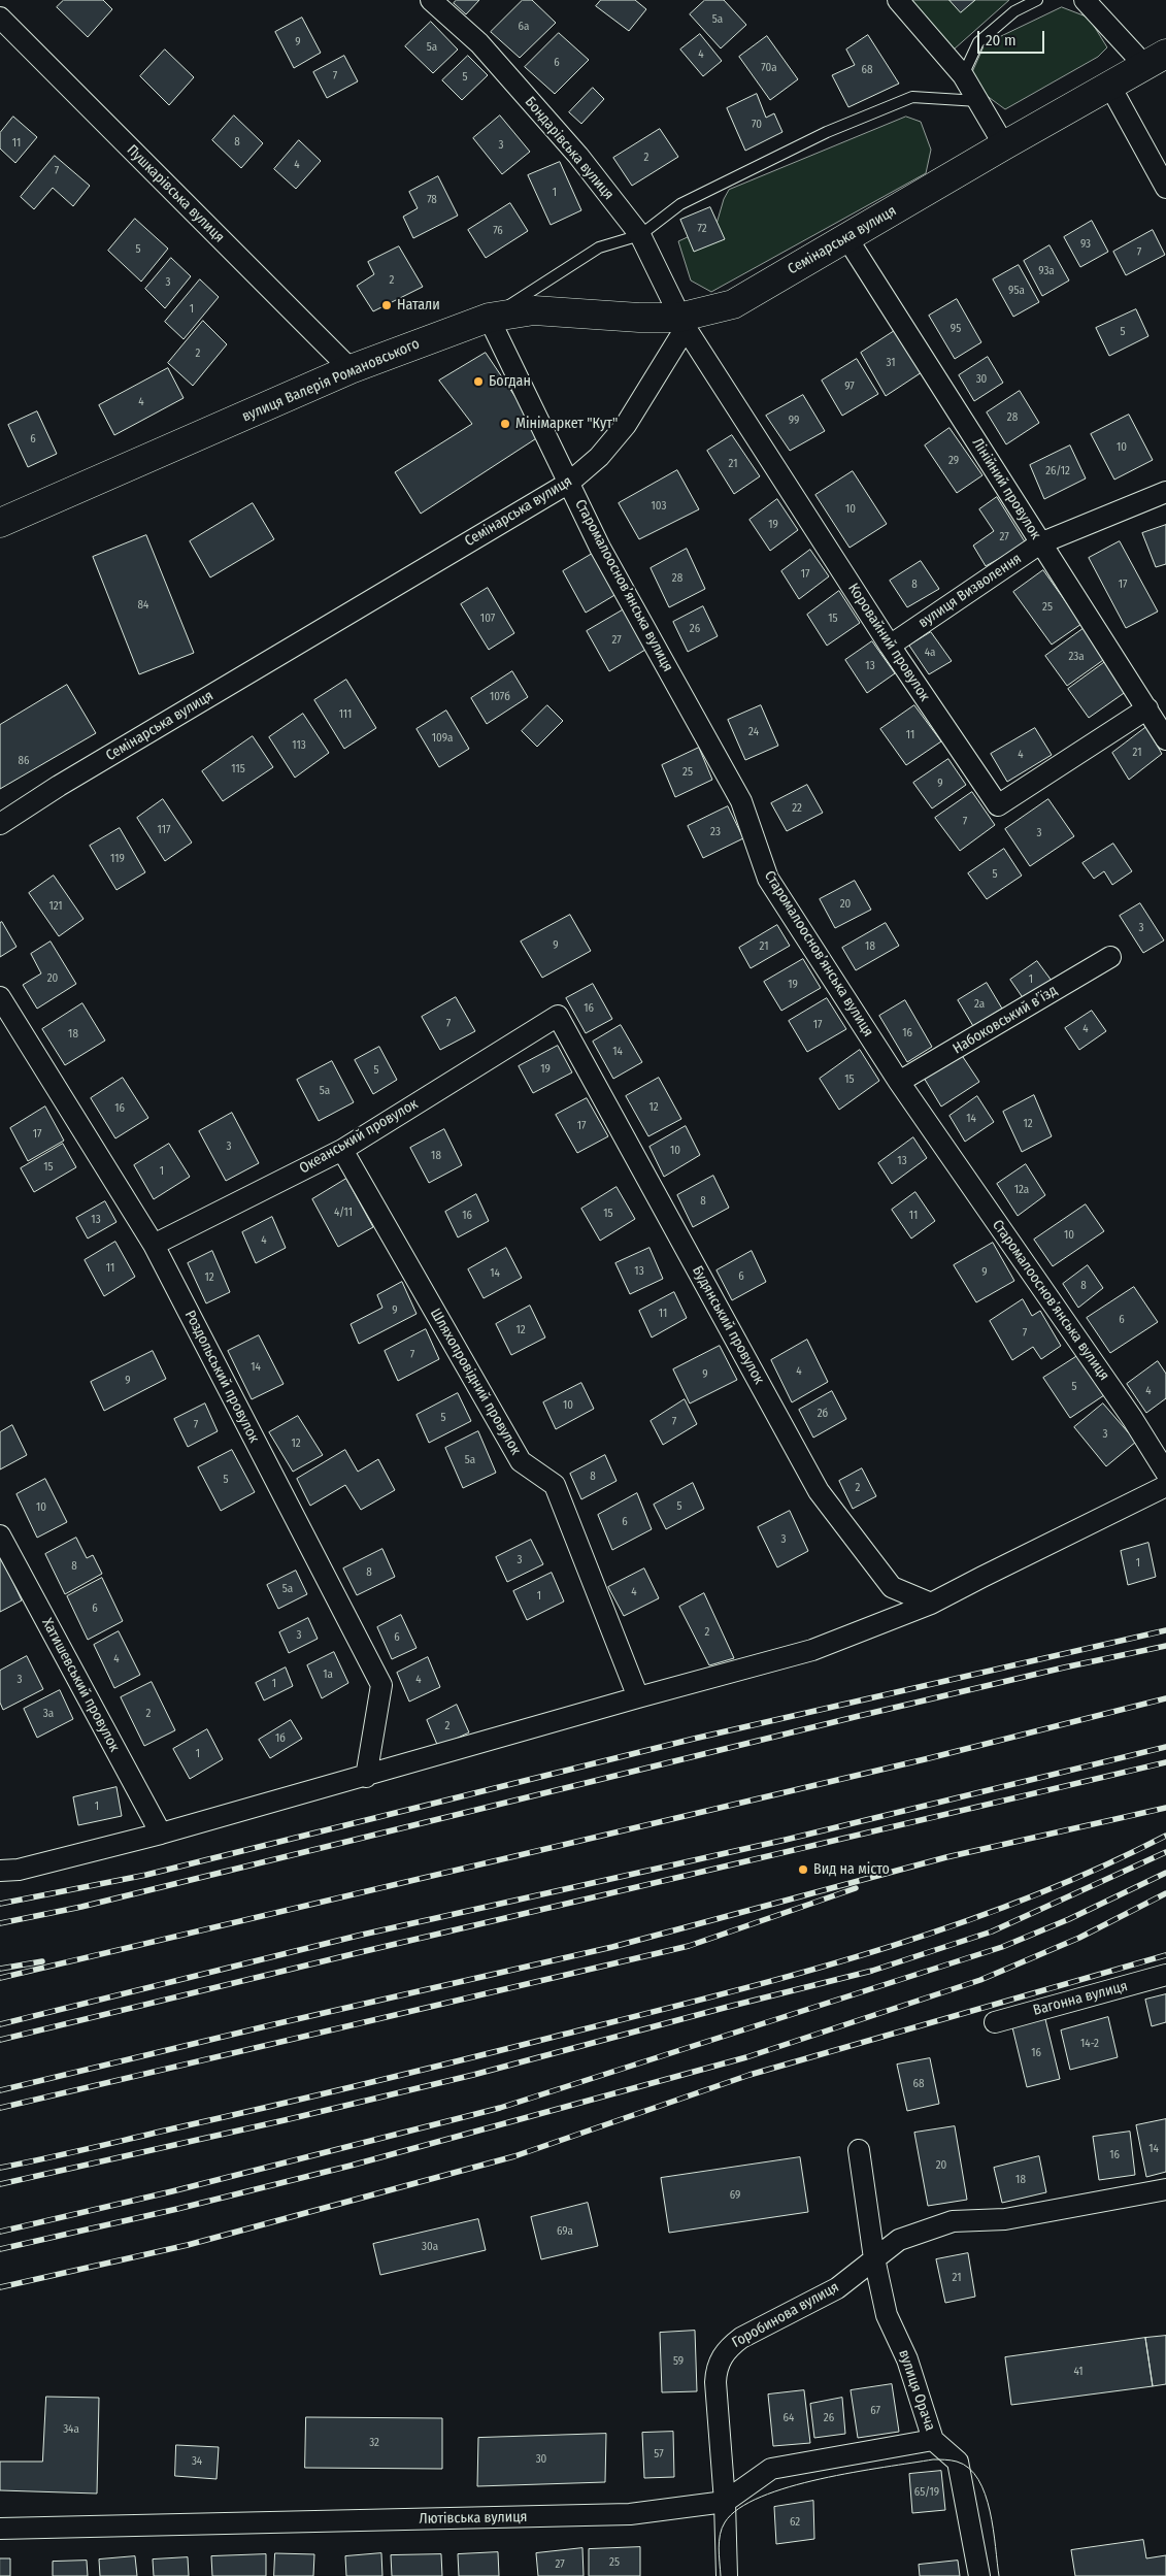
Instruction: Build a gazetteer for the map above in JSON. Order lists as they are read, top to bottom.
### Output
{
  "streets": {
    "street": [
      "Бондарівська вулиця",
      "Пушкарівська вулиця",
      "Семінарська вулиця",
      "вулиця Валерія Романовського",
      "Лінійний провулок",
      "Старомалооснов’янська вулиця",
      "вулиця Визволення",
      "Коровайний провулок",
      "Набоковський в’їзд",
      "Океанський провулок",
      "Будянський провулок",
      "Роздольський провулок",
      "Шляхопровідний провулок",
      "Хатишевський провулок",
      "Вагонна вулиця",
      "Горобинова вулиця",
      "вулиця Орача",
      "Лютівська вулиця"
    ]
  },
  "crossings": [
    ["Бондарівська вулиця", "Семінарська вулиця"],
    ["Бондарівська вулиця", "вулиця Валерія Романовського"],
    ["Бондарівська вулиця", "Коровайний провулок"],
    ["Пушкарівська вулиця", "вулиця Валерія Романовського"],
    ["Семінарська вулиця", "вулиця Валерія Романовського"],
    ["Семінарська вулиця", "Лінійний провулок"],
    ["Семінарська вулиця", "Старомалооснов’янська вулиця"],
    ["Семінарська вулиця", "Коровайний провулок"],
    ["вулиця Валерія Романовського", "Старомалооснов’янська вулиця"],
    ["вулиця Валерія Романовського", "Коровайний провулок"],
    ["Лінійний провулок", "вулиця Визволення"],
    ["Лінійний провулок", "Коровайний провулок"],
    ["Старомалооснов’янська вулиця", "Набоковський в’їзд"],
    ["вулиця Визволення", "Коровайний провулок"],
    ["Океанський провулок", "Будянський провулок"],
    ["Океанський провулок", "Роздольський провулок"],
    ["Океанський провулок", "Шляхопровідний провулок"],
    ["Горобинова вулиця", "вулиця Орача"],
    ["Горобинова вулиця", "Лютівська вулиця"],
    ["вулиця Орача", "Лютівська вулиця"]
  ],
  "places": [
    "Натали",
    "Богдан",
    "Мінімаркет \"Кут\"",
    "Вид на місто"
  ],
  "house_numbers": [
    "5а",
    "6а",
    "9",
    "5а",
    "4",
    "6",
    "70а",
    "68",
    "7",
    "5",
    "70",
    "8",
    "11",
    "3",
    "2",
    "4",
    "7",
    "1",
    "78",
    "72",
    "76",
    "93",
    "5",
    "7",
    "93а",
    "2",
    "3",
    "95а",
    "1",
    "95",
    "5",
    "2",
    "31",
    "30",
    "97",
    "4",
    "28",
    "99",
    "6",
    "10",
    "29",
    "21",
    "26/12",
    "103",
    "10",
    "19",
    "27",
    "17",
    "28",
    "8",
    "17",
    "84",
    "25",
    "107",
    "15",
    "26",
    "27",
    "4а",
    "23а",
    "13",
    "107б",
    "111",
    "24",
    "11",
    "109а",
    "113",
    "21",
    "4",
    "86",
    "115",
    "25",
    "9",
    "22",
    "7",
    "117",
    "23",
    "3",
    "119",
    "5",
    "20",
    "121",
    "3",
    "9",
    "21",
    "18",
    "20",
    "1",
    "19",
    "2а",
    "16",
    "7",
    "17",
    "4",
    "16",
    "18",
    "14",
    "19",
    "5",
    "15",
    "5а",
    "12",
    "16",
    "14",
    "12",
    "17",
    "17",
    "3",
    "10",
    "18",
    "13",
    "15",
    "1",
    "12а",
    "8",
    "4/11",
    "15",
    "16",
    "11",
    "13",
    "10",
    "4",
    "11",
    "13",
    "9",
    "14",
    "6",
    "12",
    "8",
    "9",
    "11",
    "6",
    "12",
    "7",
    "7",
    "14",
    "4",
    "9",
    "9",
    "5",
    "4",
    "10",
    "2б",
    "5",
    "7",
    "7",
    "3",
    "12",
    "5а",
    "8",
    "5",
    "2",
    "5",
    "10",
    "6",
    "3",
    "3",
    "1",
    "8",
    "8",
    "5а",
    "4",
    "1",
    "6",
    "2",
    "3",
    "6",
    "4",
    "1а",
    "3",
    "4",
    "1",
    "3а",
    "2",
    "2",
    "1б",
    "1",
    "1",
    "14-2",
    "16",
    "68",
    "14",
    "16",
    "20",
    "18",
    "69",
    "69а",
    "30а",
    "21",
    "59",
    "41",
    "67",
    "64",
    "26",
    "34а",
    "32",
    "57",
    "30",
    "34",
    "65/19",
    "62",
    "25",
    "27"
  ],
  "scale_bar": "20 m"
}
